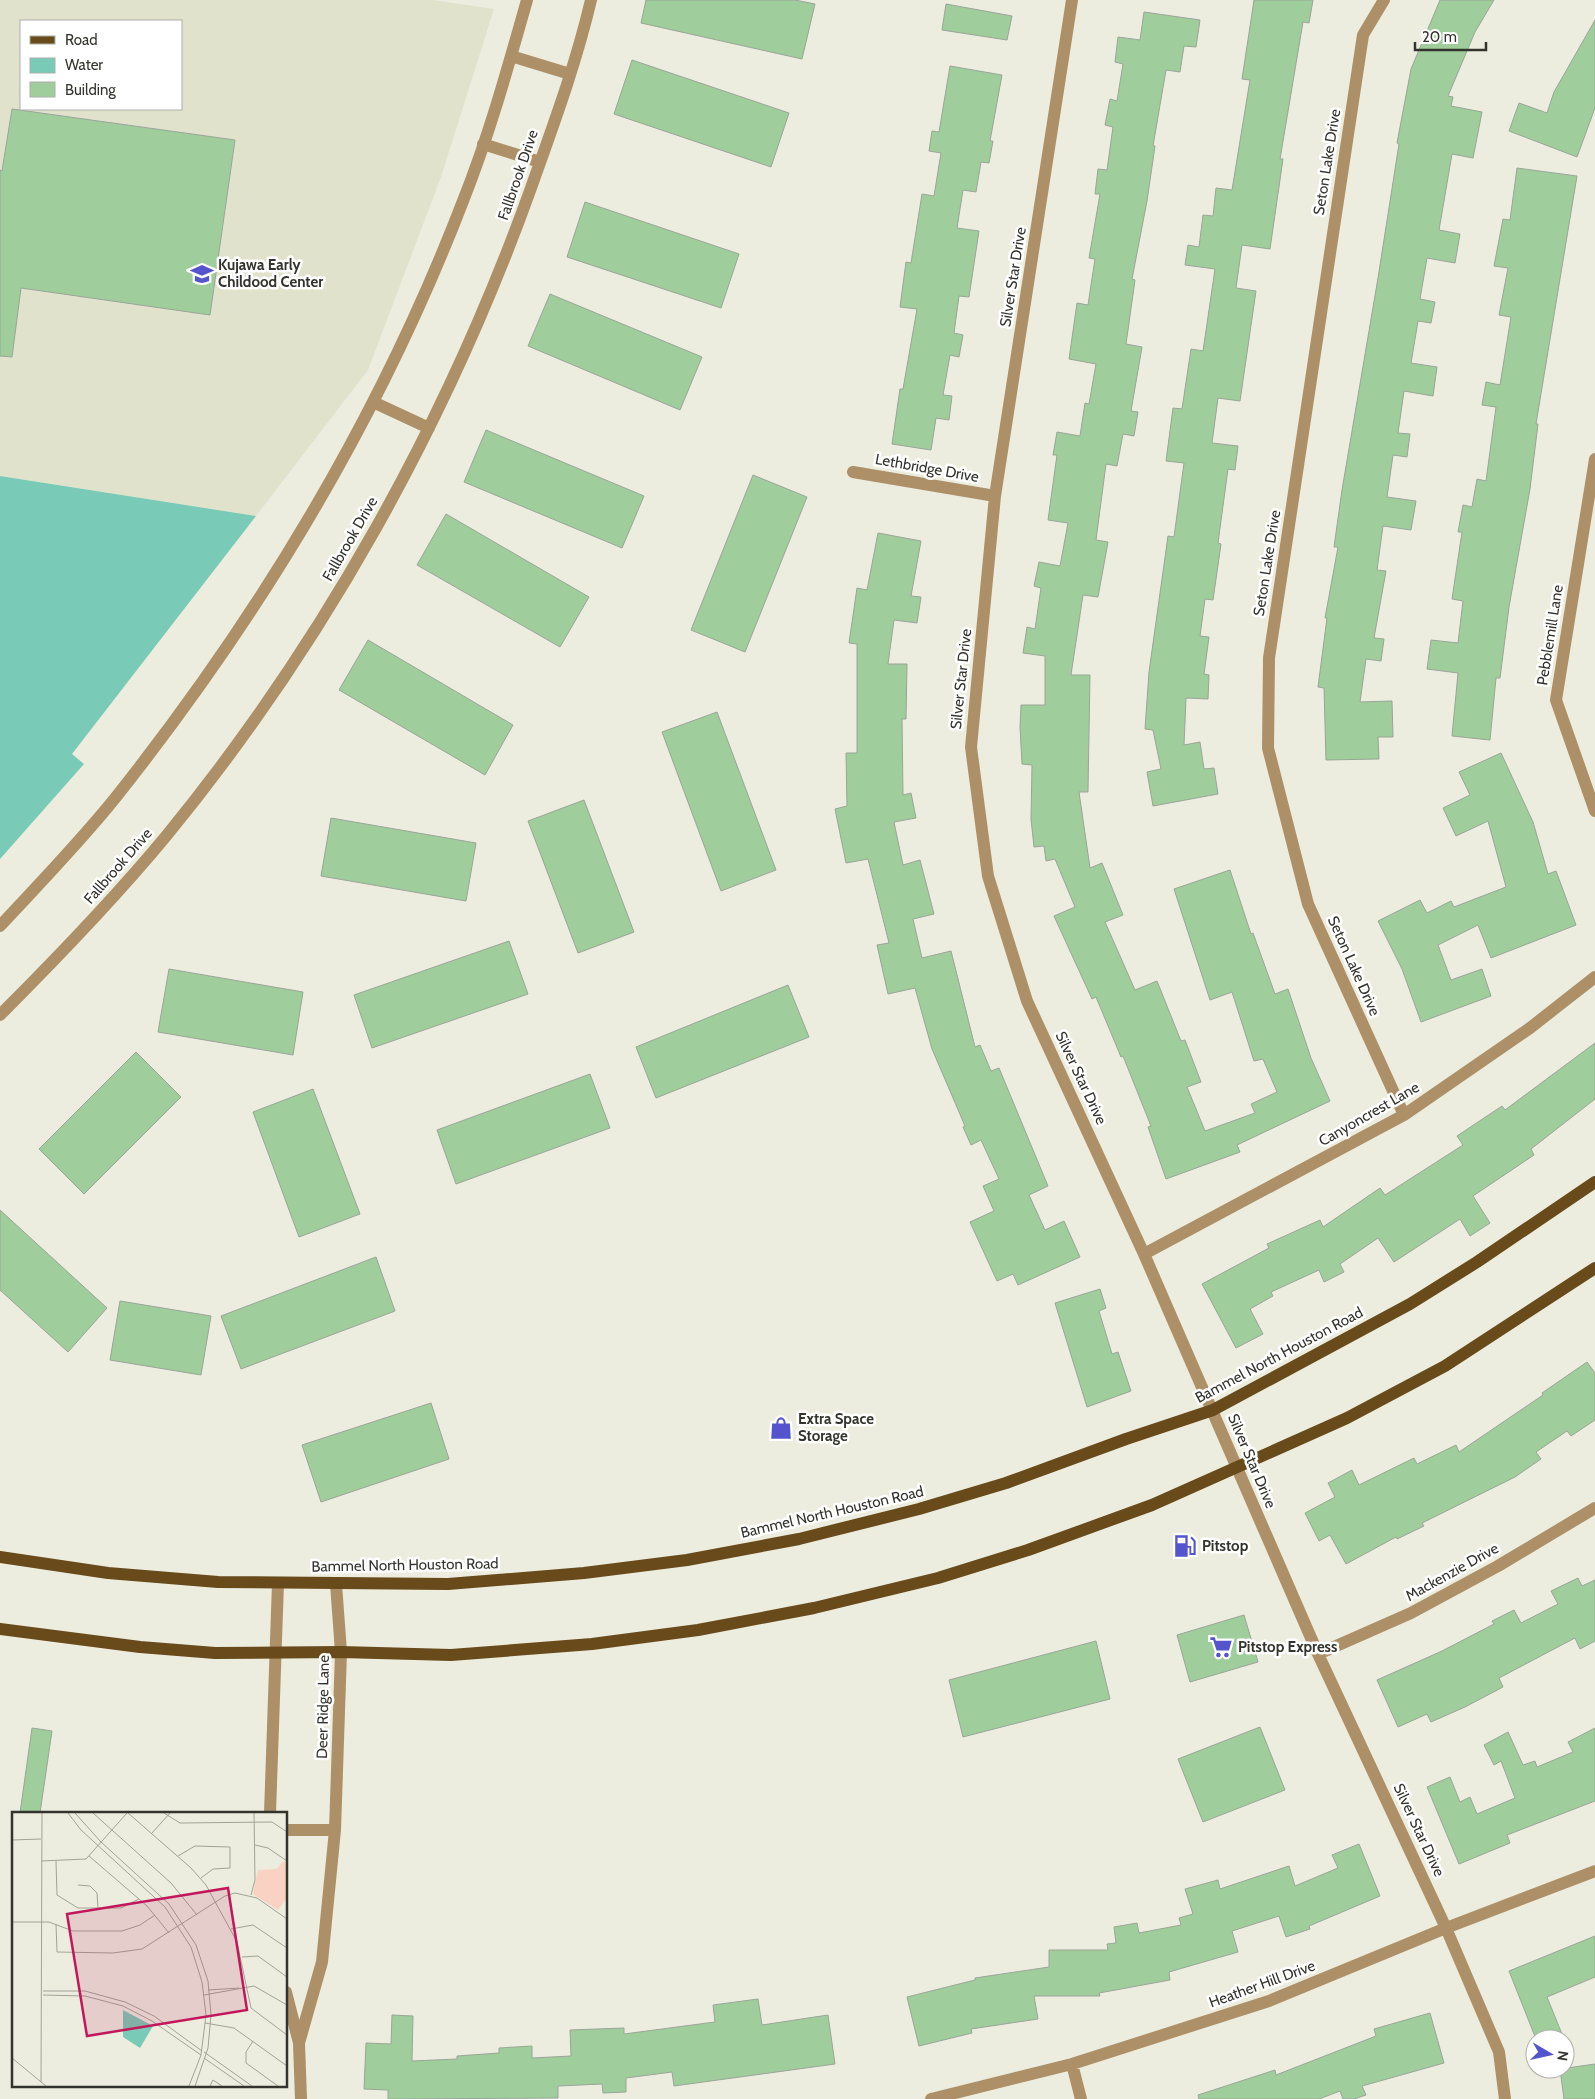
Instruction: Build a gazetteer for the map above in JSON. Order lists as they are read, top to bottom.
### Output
{
  "streets": {
    "main road": ["Bammel North Houston Road"],
    "street": [
      "Seton Lake Drive",
      "Fallbrook Drive",
      "Silver Star Drive",
      "Lethbridge Drive",
      "Pebblemill Lane",
      "Canyoncrest Lane",
      "Mackenzie Drive",
      "Deer Ridge Lane",
      "Heather Hill Drive"
    ]
  },
  "crossings": [
    ["Seton Lake Drive", "Canyoncrest Lane"],
    ["Silver Star Drive", "Lethbridge Drive"],
    ["Silver Star Drive", "Canyoncrest Lane"],
    ["Silver Star Drive", "Bammel North Houston Road"],
    ["Silver Star Drive", "Mackenzie Drive"],
    ["Silver Star Drive", "Heather Hill Drive"],
    ["Bammel North Houston Road", "Deer Ridge Lane"]
  ],
  "places": {
    "school or university": ["Kujawa Early Childood Center"],
    "shop": ["Extra Space Storage"],
    "fuel station": ["Pitstop"],
    "supermarket": ["Pitstop Express"]
  },
  "legend": ["Road", "Water", "Building"],
  "scale_bar": "20 m",
  "north": "right"
}
